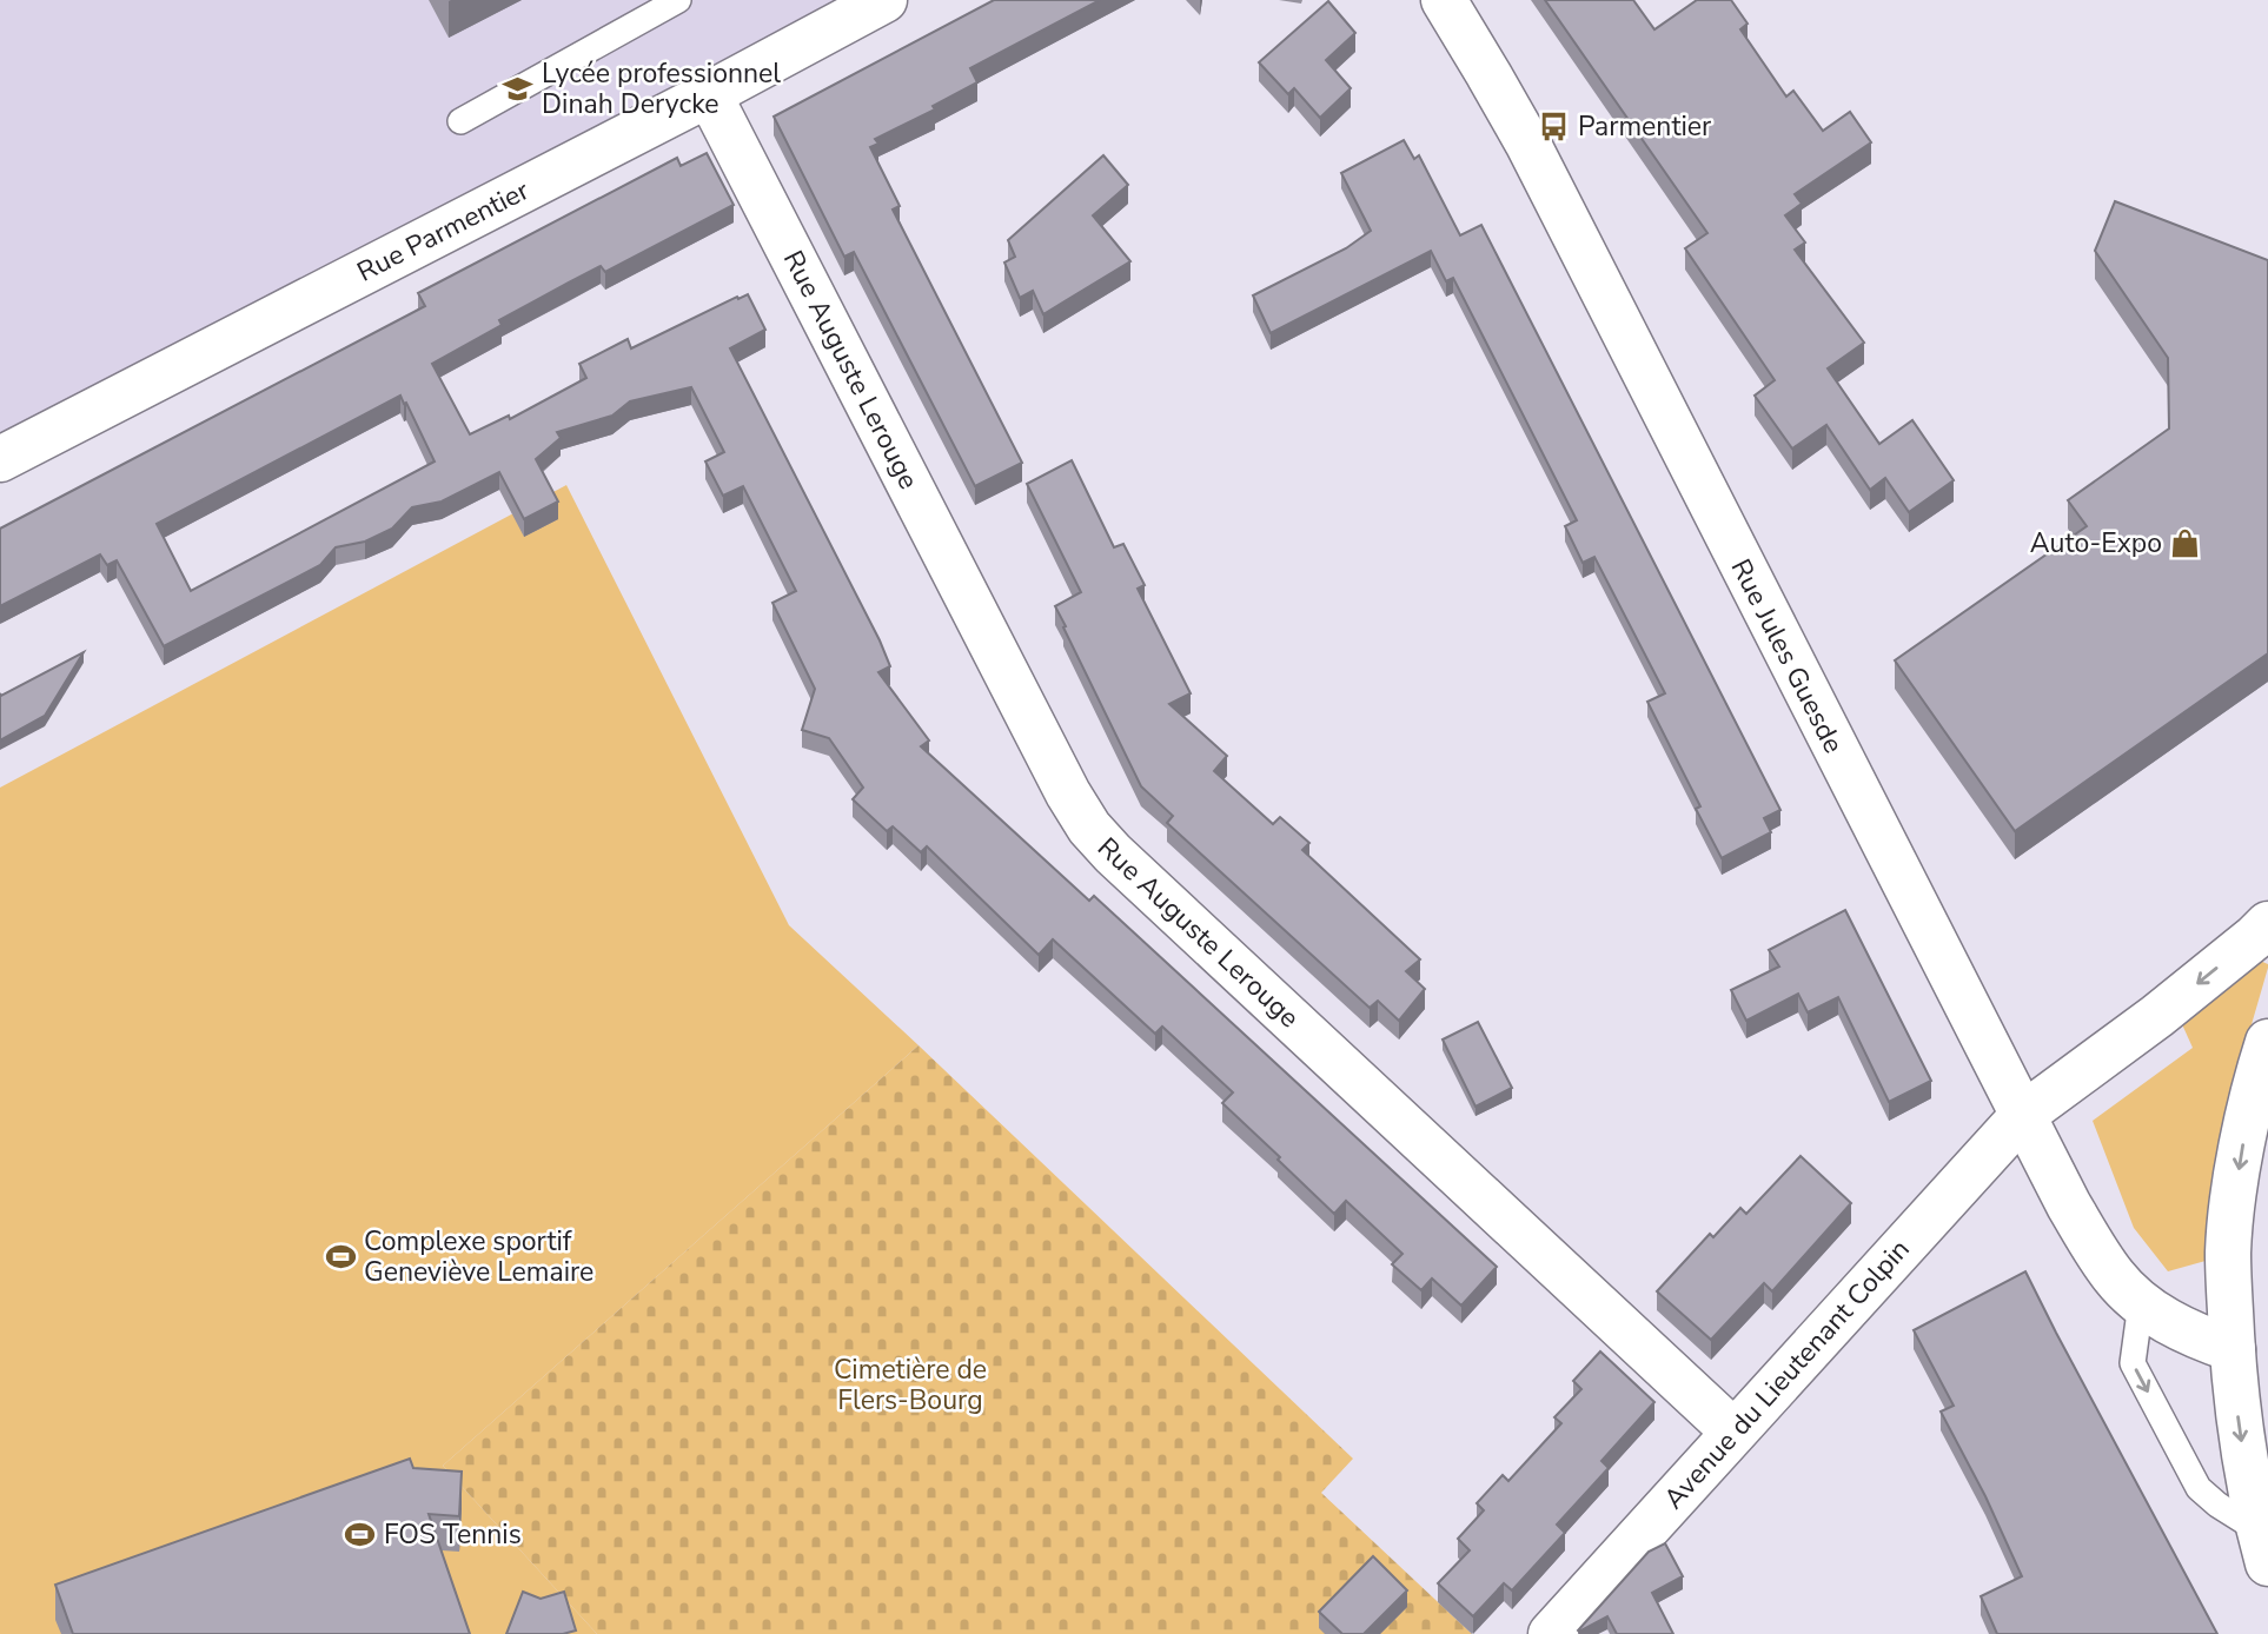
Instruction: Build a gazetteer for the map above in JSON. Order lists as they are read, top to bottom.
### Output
{
  "streets": {
    "street": [
      "Rue Parmentier",
      "Rue Auguste Lerouge",
      "Rue Jules Guesde",
      "Avenue du Lieutenant Colpin"
    ]
  },
  "crossings": [
    ["Rue Parmentier", "Rue Auguste Lerouge"],
    ["Rue Auguste Lerouge", "Avenue du Lieutenant Colpin"],
    ["Rue Jules Guesde", "Avenue du Lieutenant Colpin"]
  ],
  "parks": ["Cimetière de Flers-Bourg"],
  "places": {
    "school or university": ["Lycée professionnel Dinah Derycke"],
    "bus stop": ["Parmentier"],
    "shop": ["Auto-Expo"],
    "sports": ["Complexe sportif Geneviève Lemaire", "FOS Tennis"]
  }
}
